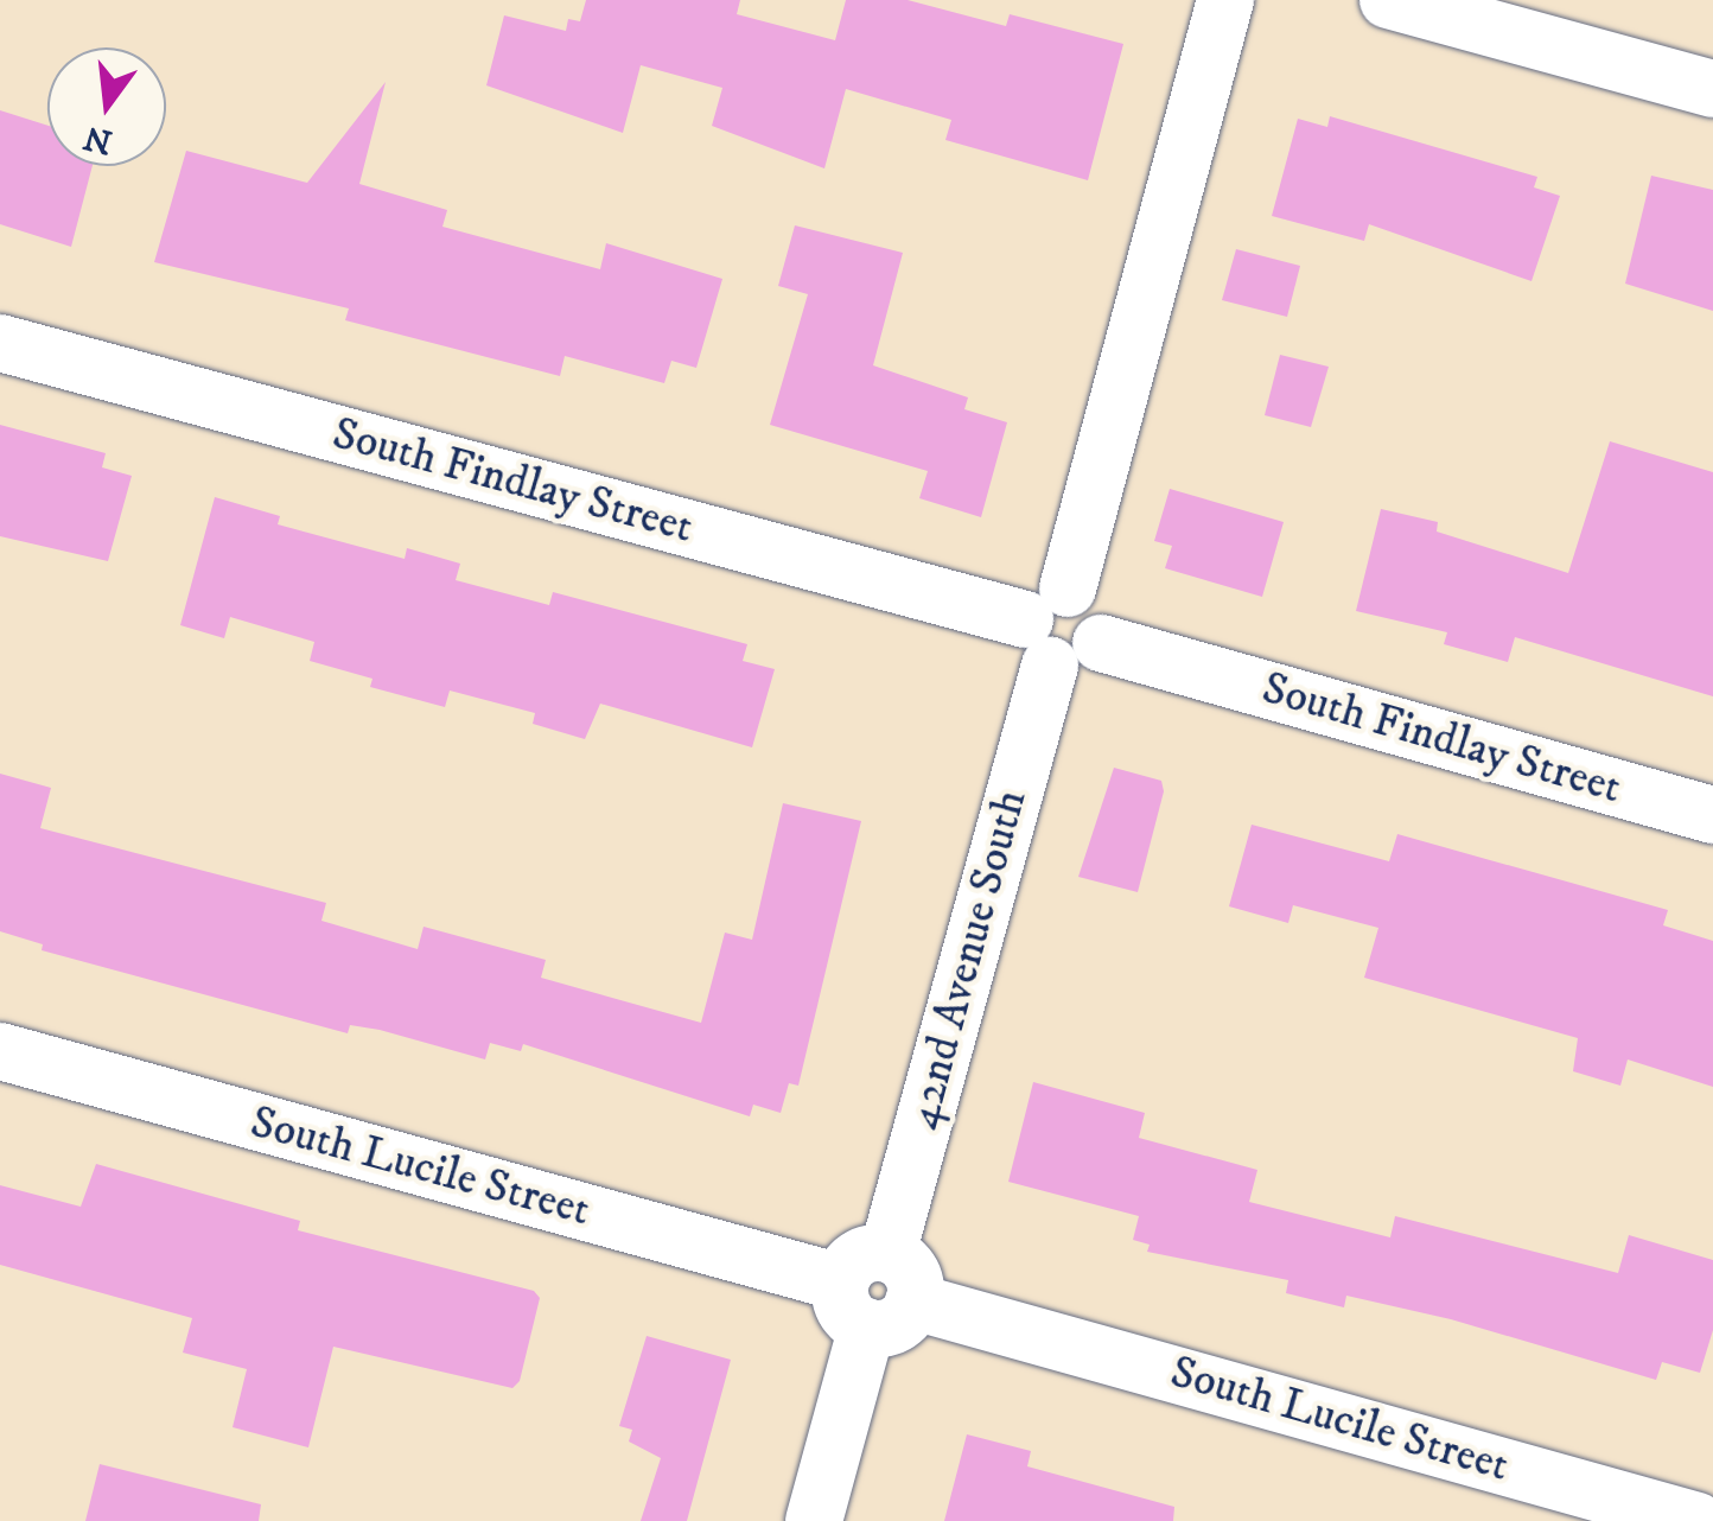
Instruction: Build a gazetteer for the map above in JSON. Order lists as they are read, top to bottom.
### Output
{
  "streets": {
    "street": ["South Findlay Street", "42nd Avenue South", "South Lucile Street"]
  },
  "crossings": [
    ["South Findlay Street", "42nd Avenue South"],
    ["42nd Avenue South", "South Lucile Street"]
  ],
  "north": "bottom"
}
